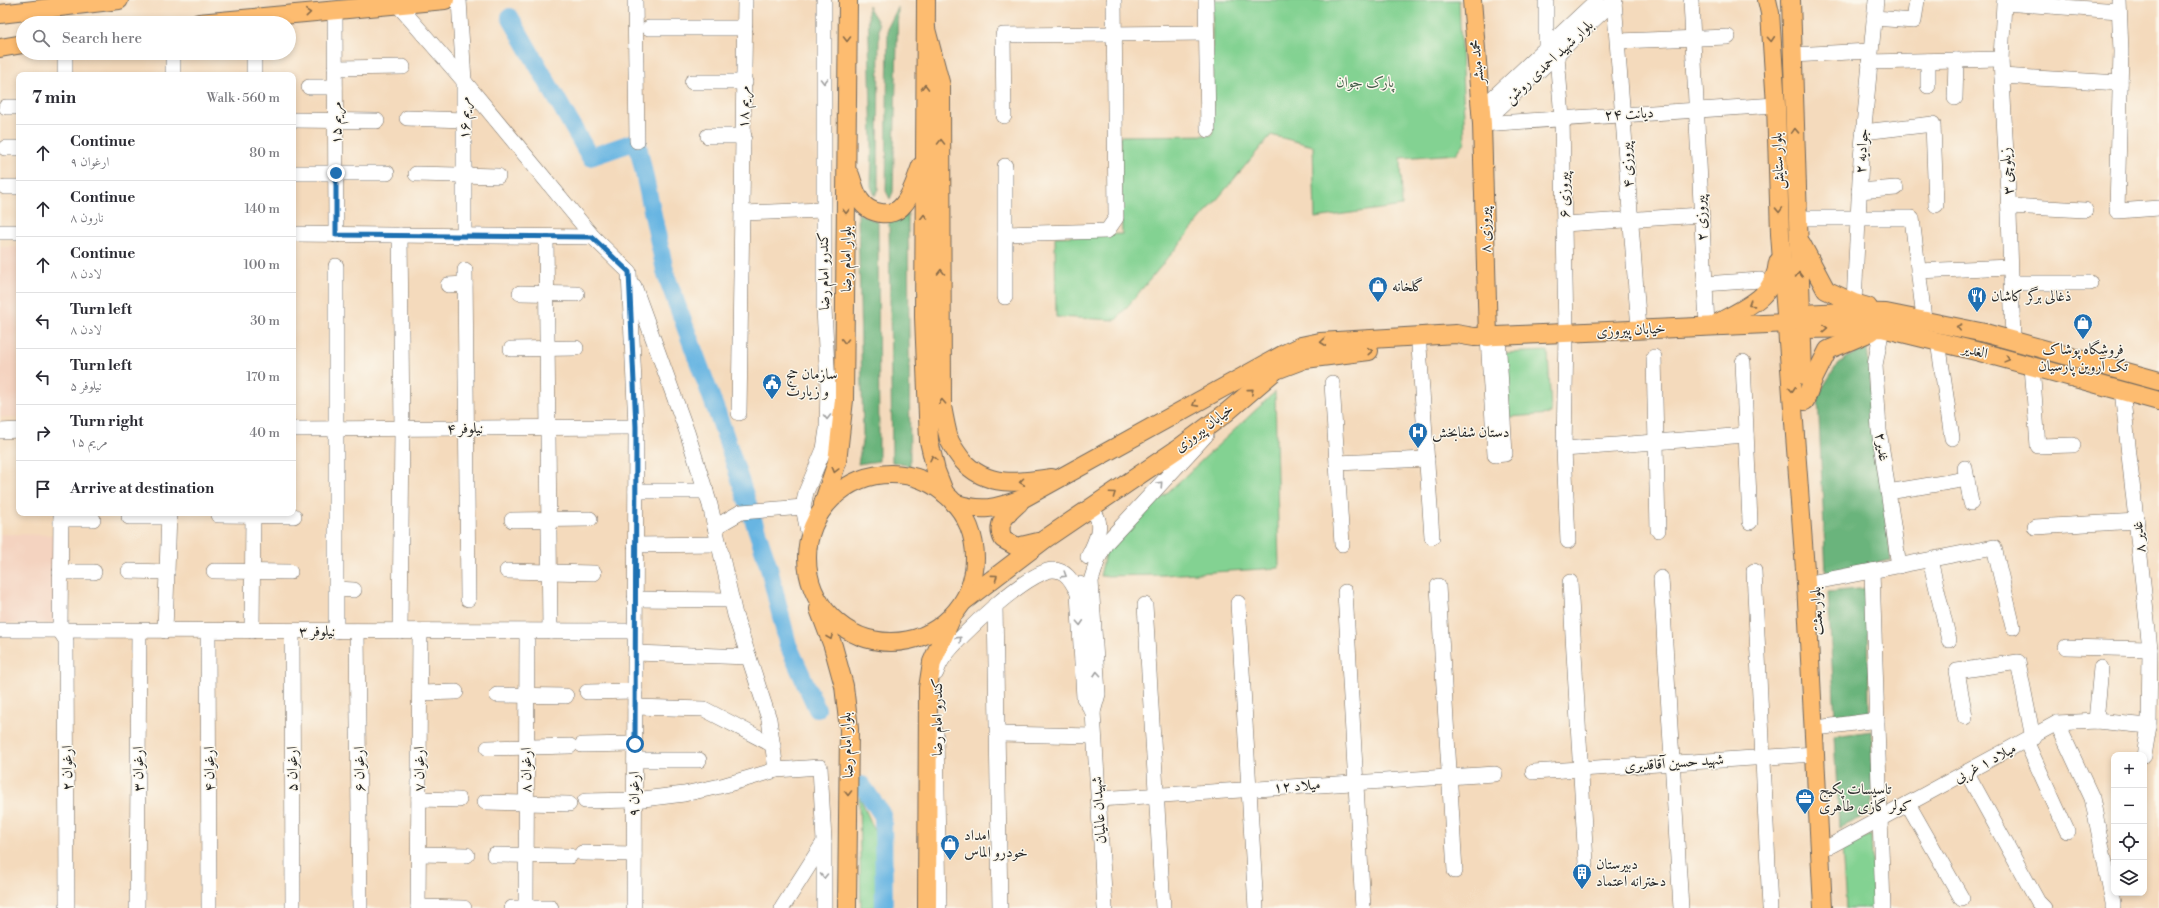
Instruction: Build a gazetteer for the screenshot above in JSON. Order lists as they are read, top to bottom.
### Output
{
  "streets": {
    "main road": [
      "محمد مبشر",
      "بلوار ستایش",
      "پیروزی ۸",
      "بلوار امام رضا",
      "خیابان پیروزی",
      "الغدیر",
      "بلوار بعثت"
    ],
    "street": [
      "بلوار شهید احمدی روشن",
      "مریم ۱۸",
      "دیانت ۲۴",
      "مریم ۱۶",
      "مریم ۱۵",
      "جوادیه ۲",
      "پیروزی ۴",
      "زیلوچی ۳",
      "پیروزی ۶",
      "پیروزی ۲",
      "کندرو امام رضا",
      "نیلوفر ۴",
      "غدیر۲",
      "غدیر ۸",
      "نیلوفر ۳",
      "شهید حسین آقاقدیری",
      "میلاد ۱ غربی",
      "ارغوان ۲",
      "ارغوان ۳",
      "ارغوان ۴",
      "ارغوان ۵",
      "ارغوان ۶",
      "ارغوان ۷",
      "ارغوان ۸",
      "میلاد ۱۲",
      "ارغوان ۹",
      "شهیدان عالمیان"
    ]
  },
  "crossings": [
    ["محمد مبشر", "بلوار شهید احمدی روشن"],
    ["محمد مبشر", "دیانت ۲۴"],
    ["محمد مبشر", "پیروزی ۸"],
    ["بلوار شهید احمدی روشن", "دیانت ۲۴"],
    ["بلوار شهید احمدی روشن", "پیروزی ۴"],
    ["بلوار شهید احمدی روشن", "پیروزی ۶"],
    ["بلوار شهید احمدی روشن", "پیروزی ۸"],
    ["دیانت ۲۴", "بلوار ستایش"],
    ["دیانت ۲۴", "پیروزی ۴"],
    ["دیانت ۲۴", "پیروزی ۶"],
    ["دیانت ۲۴", "پیروزی ۲"],
    ["دیانت ۲۴", "پیروزی ۸"],
    ["بلوار ستایش", "خیابان پیروزی"],
    ["بلوار ستایش", "الغدیر"],
    ["بلوار ستایش", "بلوار بعثت"],
    ["پیروزی ۴", "خیابان پیروزی"],
    ["زیلوچی ۳", "الغدیر"],
    ["پیروزی ۶", "خیابان پیروزی"],
    ["پیروزی ۲", "خیابان پیروزی"],
    ["پیروزی ۸", "خیابان پیروزی"],
    ["بلوار امام رضا", "کندرو امام رضا"],
    ["خیابان پیروزی", "الغدیر"],
    ["خیابان پیروزی", "بلوار بعثت"],
    ["الغدیر", "غدیر۲"],
    ["الغدیر", "غدیر ۸"],
    ["الغدیر", "بلوار بعثت"],
    ["نیلوفر ۴", "ارغوان ۹"],
    ["غدیر ۸", "میلاد ۱ غربی"],
    ["بلوار بعثت", "شهید حسین آقاقدیری"],
    ["بلوار بعثت", "میلاد ۱ غربی"],
    ["نیلوفر ۳", "ارغوان ۲"],
    ["نیلوفر ۳", "ارغوان ۳"],
    ["نیلوفر ۳", "ارغوان ۴"],
    ["نیلوفر ۳", "ارغوان ۵"],
    ["نیلوفر ۳", "ارغوان ۶"],
    ["نیلوفر ۳", "ارغوان ۷"],
    ["نیلوفر ۳", "ارغوان ۸"],
    ["نیلوفر ۳", "ارغوان ۹"],
    ["میلاد ۱۲", "شهیدان عالمیان"]
  ],
  "parks": ["پارک جوان"],
  "places": {
    "shop": ["گلخانه", "فروشگاه پوشاک تک آروین پارسیان", "امداد خودرو الماس"],
    "restaurant": ["ذغالی برگر کاشان"],
    "public building": ["سازمان حج و زیارت"],
    "hospital": ["دستان شفابخش"],
    "office": ["تاسیسات پکیج کولر گازی طاهری"],
    "building": ["دبیرستان دخترانه اعتماد"]
  },
  "page": {
    "search": "Search here",
    "heading": ["7 min", "Walk · 560 m"],
    "list": [
      ["Continue", "ارغوان ۹", "80 m"],
      ["Continue", "نارون ۸", "140 m"],
      ["Continue", "لادن ۸", "100 m"],
      ["Turn left", "لادن ۸", "30 m"],
      ["Turn left", "نیلوفر ۵", "170 m"],
      ["Turn right", "مریم ۱۵", "40 m"],
      "Arrive at destination"
    ],
    "map_buttons": ["+", "−"]
  }
}
